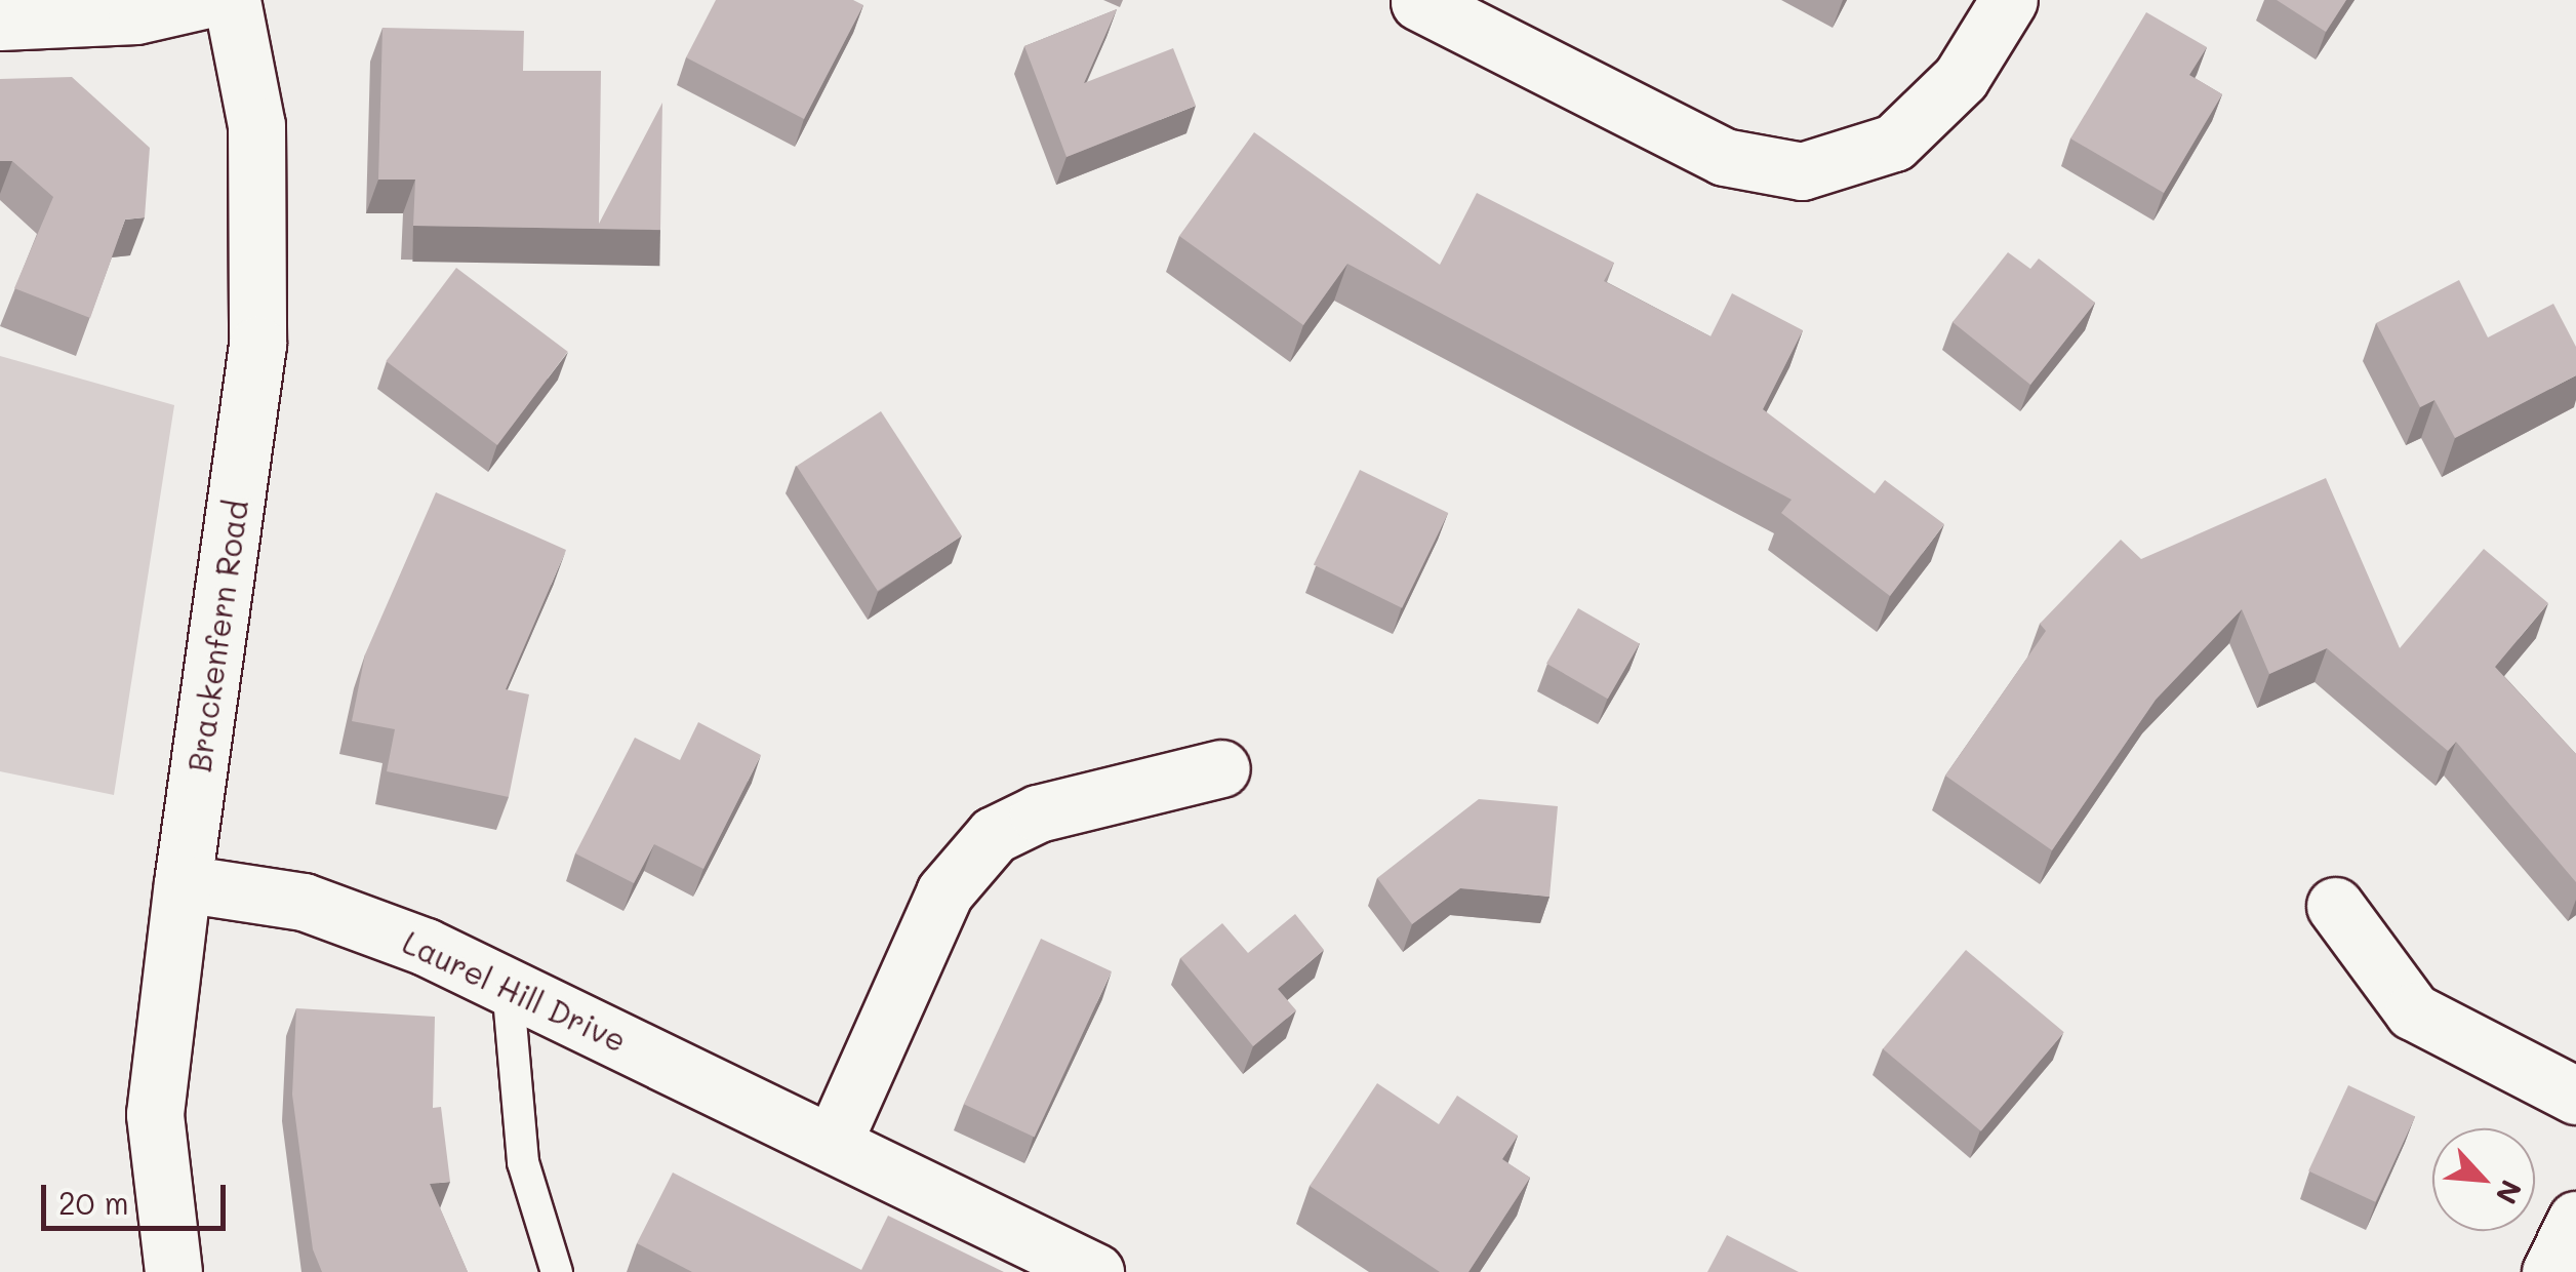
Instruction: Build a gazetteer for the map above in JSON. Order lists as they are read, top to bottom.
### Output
{
  "streets": {
    "street": ["Brackenfern Road", "Laurel Hill Drive"]
  },
  "crossings": [
    ["Brackenfern Road", "Laurel Hill Drive"]
  ],
  "scale_bar": "20 m",
  "north": "bottom right"
}
